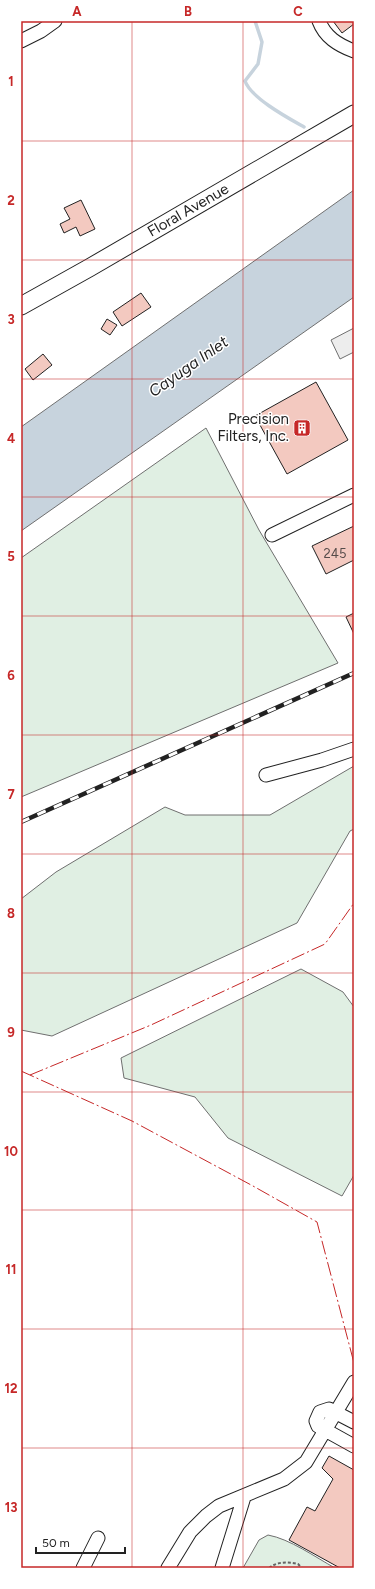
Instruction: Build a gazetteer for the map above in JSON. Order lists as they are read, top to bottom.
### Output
{
  "streets": {
    "main road": ["Floral Avenue"]
  },
  "water": ["Cayuga Inlet"],
  "places": {
    "building": ["Precision Filters, Inc."]
  },
  "house_numbers": ["245"],
  "scale_bar": "50 m",
  "grid": {
    "columns": ["A", "B", "C"],
    "rows": [
      "1",
      "2",
      "3",
      "4",
      "5",
      "6",
      "7",
      "8",
      "9",
      "10",
      "11",
      "12",
      "13"
    ]
  }
}
